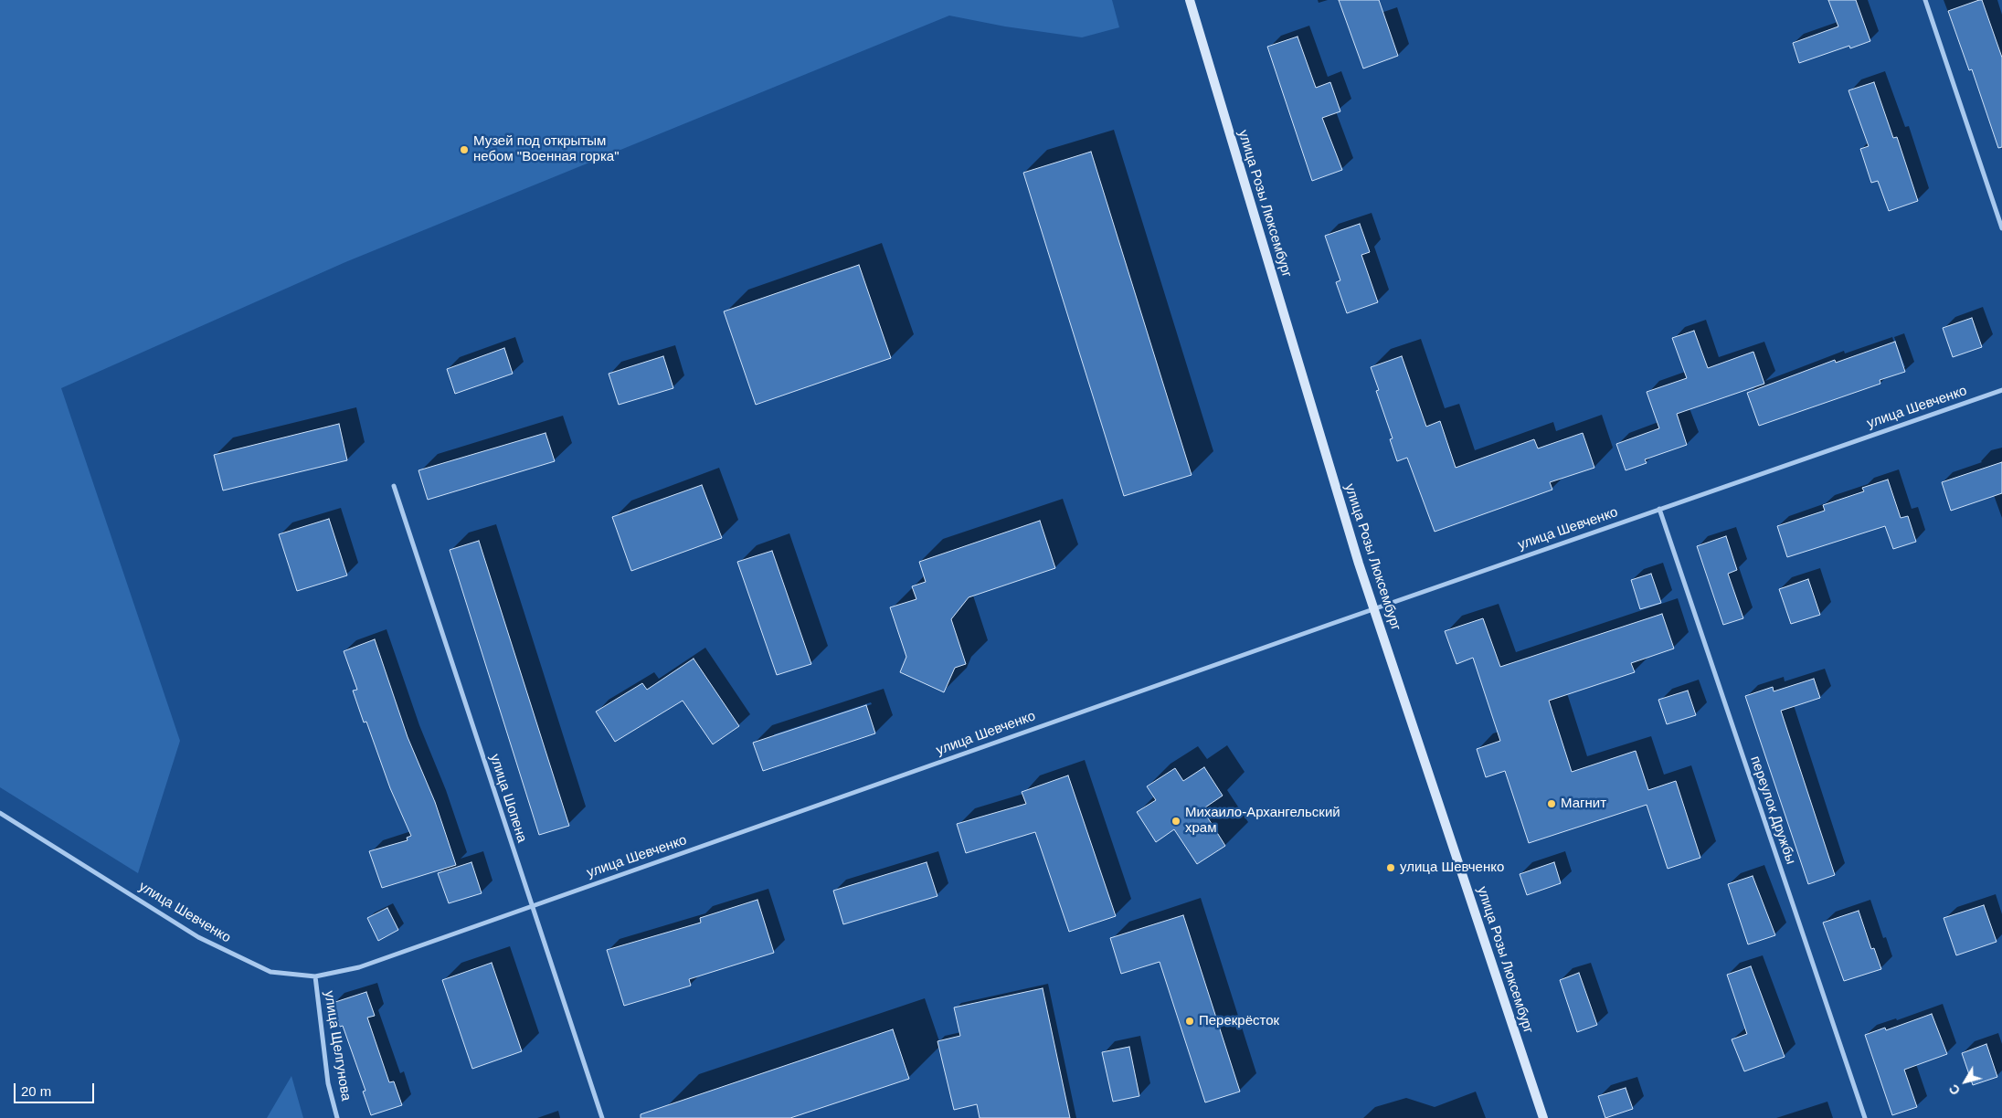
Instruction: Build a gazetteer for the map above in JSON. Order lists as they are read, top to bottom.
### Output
{
  "streets": {
    "main road": ["улица Розы Люксембург"],
    "street": [
      "улица Шевченко",
      "улица Шопена",
      "переулок Дружбы",
      "улица Щелгунова"
    ]
  },
  "crossings": [
    ["улица Розы Люксембург", "улица Шевченко"],
    ["улица Шевченко", "улица Шопена"],
    ["улица Шевченко", "переулок Дружбы"],
    ["улица Шевченко", "улица Щелгунова"]
  ],
  "places": [
    "Музей под открытым небом \"Военная горка\"",
    "Магнит",
    "Михаило-Архангельский храм",
    "улица Шевченко",
    "Перекрёсток"
  ],
  "scale_bar": "20 m",
  "north": "bottom left"
}
